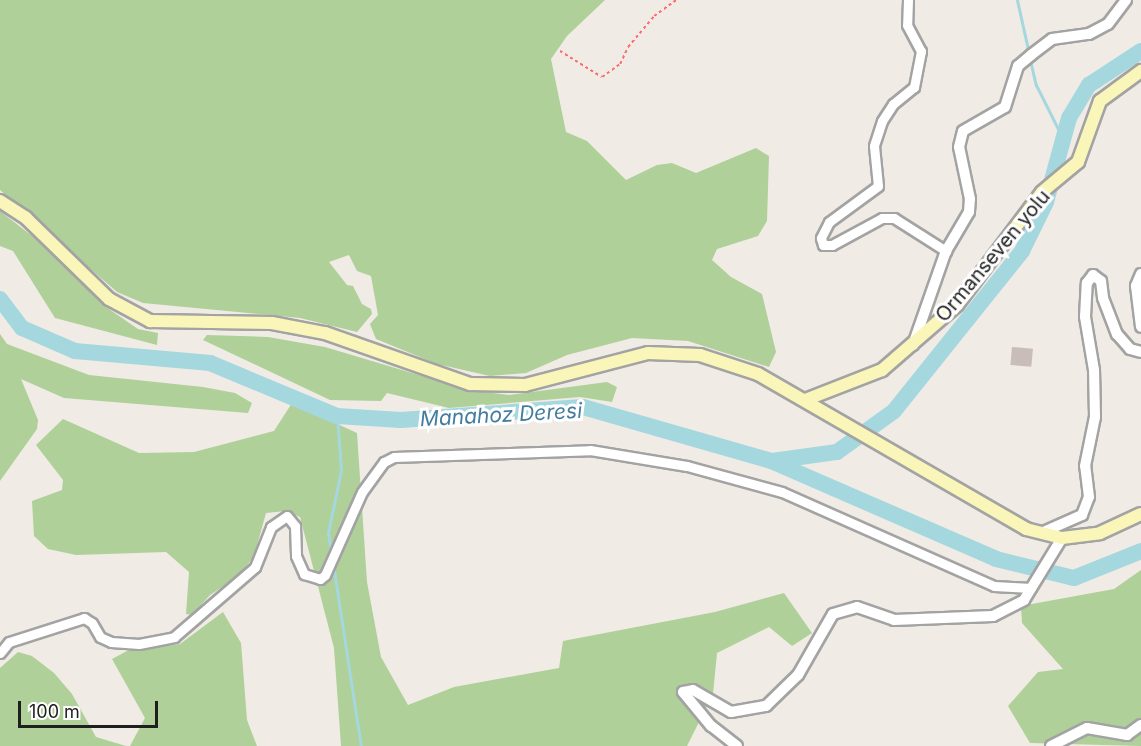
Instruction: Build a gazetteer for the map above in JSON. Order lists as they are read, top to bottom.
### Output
{
  "streets": {
    "main road": ["Ormanseven yolu"]
  },
  "water": ["Manahoz Deresi"],
  "scale_bar": "100 m"
}
